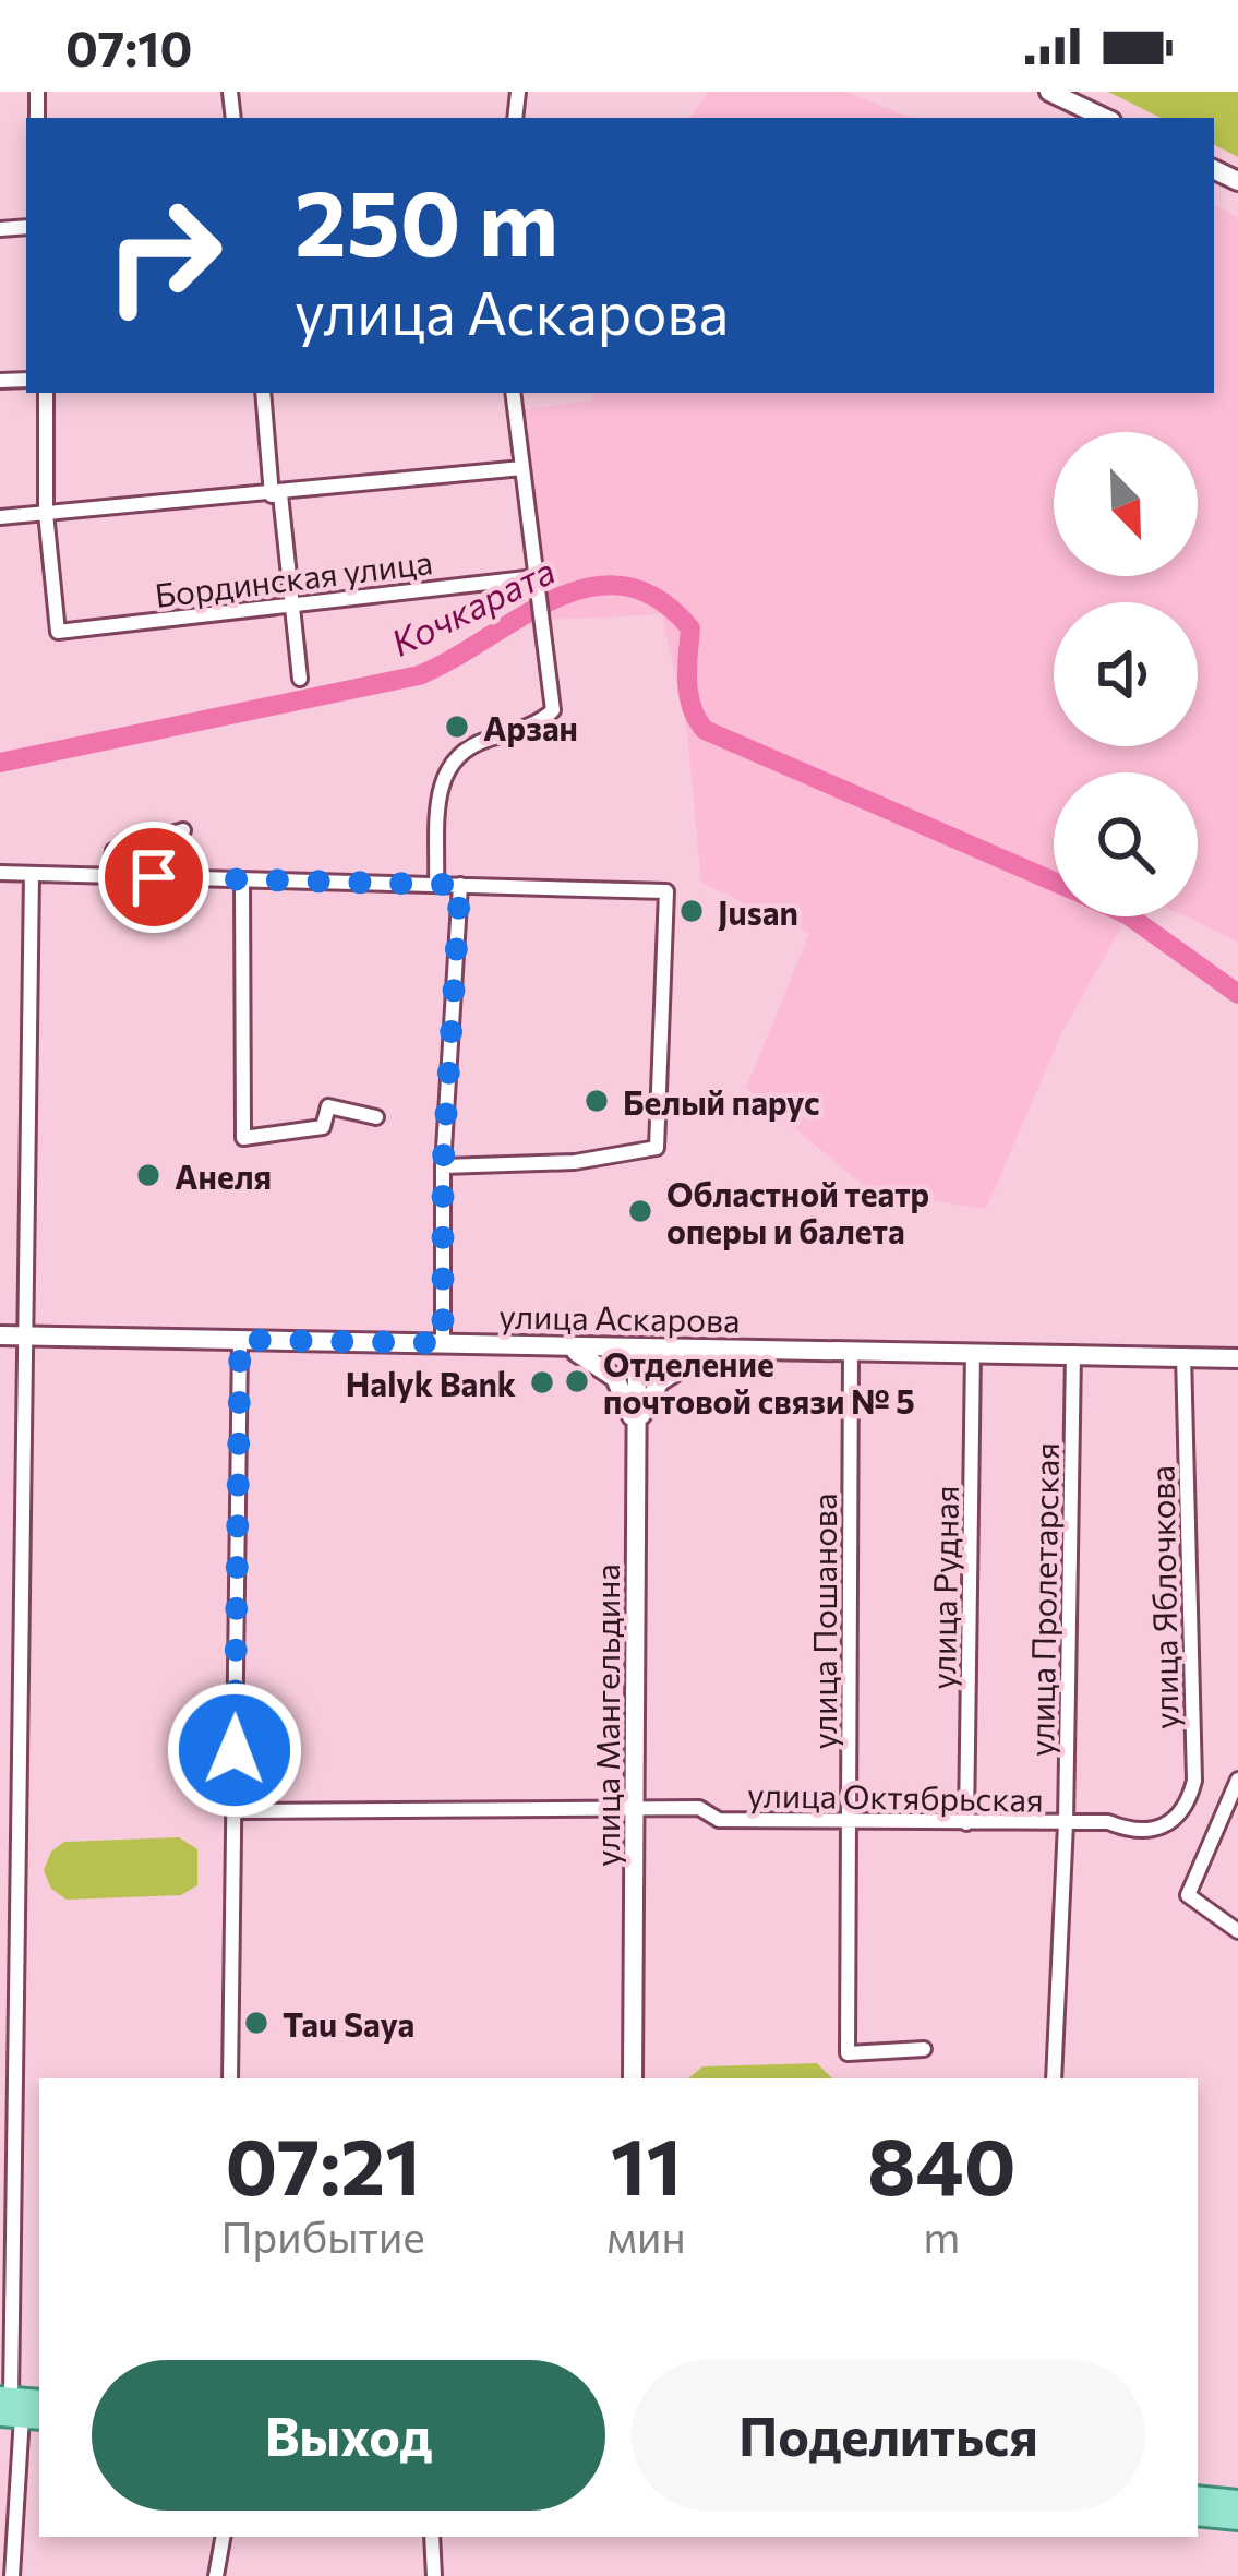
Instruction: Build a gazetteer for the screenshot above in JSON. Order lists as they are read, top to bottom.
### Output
{
  "streets": {
    "main road": ["улица Аскарова", "улица Мангельдина"],
    "street": [
      "Бординская улица",
      "улица Рудная",
      "улица Яблочкова",
      "улица Пролетарская",
      "улица Пошанова",
      "улица Октябрьская"
    ]
  },
  "crossings": [
    ["улица Аскарова", "улица Рудная"],
    ["улица Аскарова", "улица Яблочкова"],
    ["улица Аскарова", "улица Пролетарская"],
    ["улица Аскарова", "улица Пошанова"],
    ["улица Аскарова", "улица Мангельдина"],
    ["улица Рудная", "улица Октябрьская"],
    ["улица Яблочкова", "улица Октябрьская"],
    ["улица Пролетарская", "улица Октябрьская"],
    ["улица Пошанова", "улица Октябрьская"],
    ["улица Мангельдина", "улица Октябрьская"]
  ],
  "water": ["Кочкарата"],
  "places": [
    "Арзан",
    "Jusan",
    "Белый парус",
    "Анеля",
    "Областной театр оперы и балета",
    "Отделение почтовой связи № 5",
    "Halyk Bank",
    "Tau Saya"
  ],
  "north": "bottom right",
  "page": {
    "status": "07:10",
    "turn": ["250 m", "улица Аскарова"],
    "eta": [
      "07:21",
      "Прибытие",
      "11",
      "мин",
      "840",
      "m"
    ],
    "buttons": ["Выход", "Поделиться"]
  }
}
